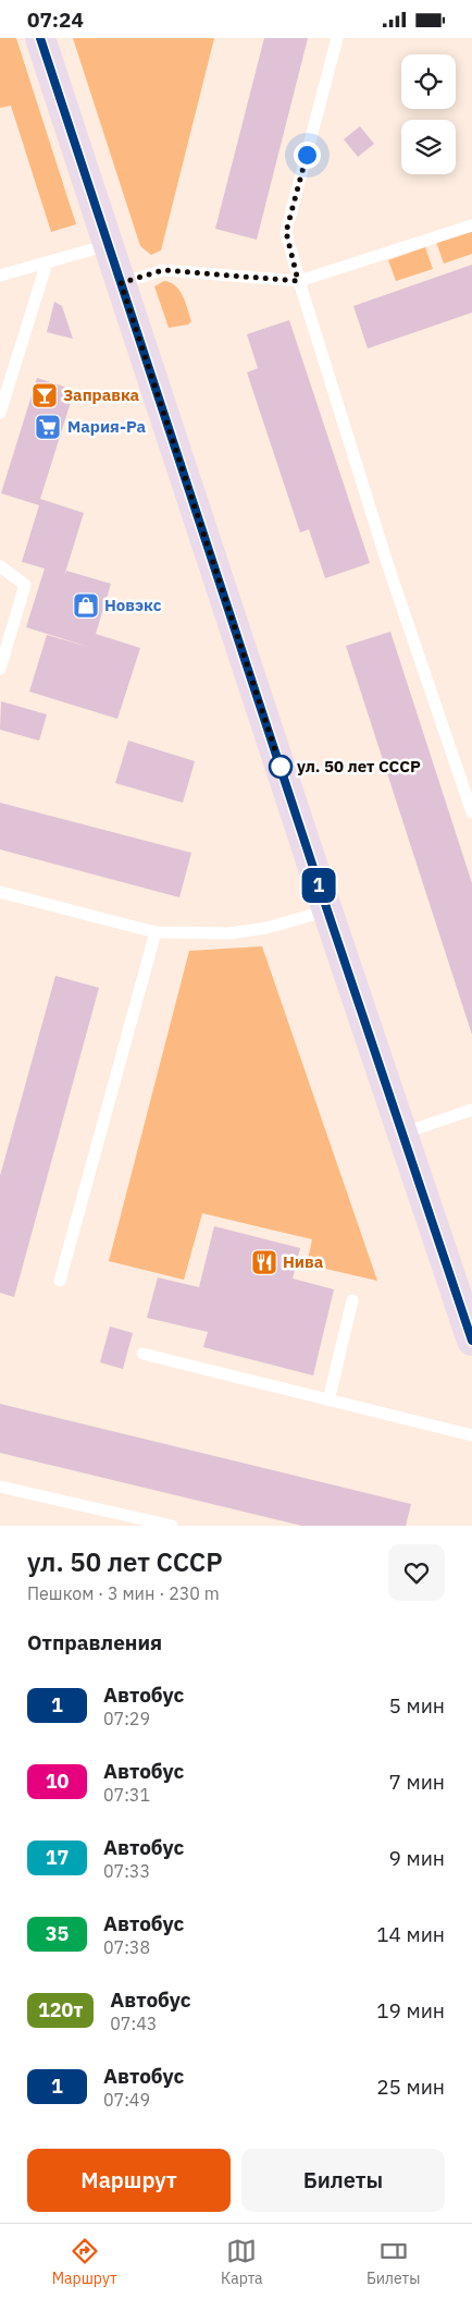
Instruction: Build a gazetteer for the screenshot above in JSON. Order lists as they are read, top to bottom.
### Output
{
  "places": {
    "bar": ["Заправка"],
    "supermarket": ["Мария-Ра"],
    "shop": ["Новэкс"],
    "other": ["ул. 50 лет СССР"],
    "restaurant": ["Нива"]
  },
  "lines": ["bus line 1"],
  "page": {
    "status": "07:24",
    "on_map": "1",
    "heading": [
      ["ул. 50 лет СССР", "Пешком · 3 мин · 230 m"],
      "Отправления"
    ],
    "list": [
      {
        "mark": "1",
        "name": "Автобус",
        "note": "07:29",
        "value": "5 мин"
      },
      {
        "mark": "10",
        "name": "Автобус",
        "note": "07:31",
        "value": "7 мин"
      },
      {
        "mark": "17",
        "name": "Автобус",
        "note": "07:33",
        "value": "9 мин"
      },
      {
        "mark": "35",
        "name": "Автобус",
        "note": "07:38",
        "value": "14 мин"
      },
      {
        "mark": "120т",
        "name": "Автобус",
        "note": "07:43",
        "value": "19 мин"
      },
      {
        "mark": "1",
        "name": "Автобус",
        "note": "07:49",
        "value": "25 мин"
      }
    ],
    "buttons": ["Маршрут", "Билеты"],
    "tabs": ["Маршрут", "Карта", "Билеты"]
  }
}
